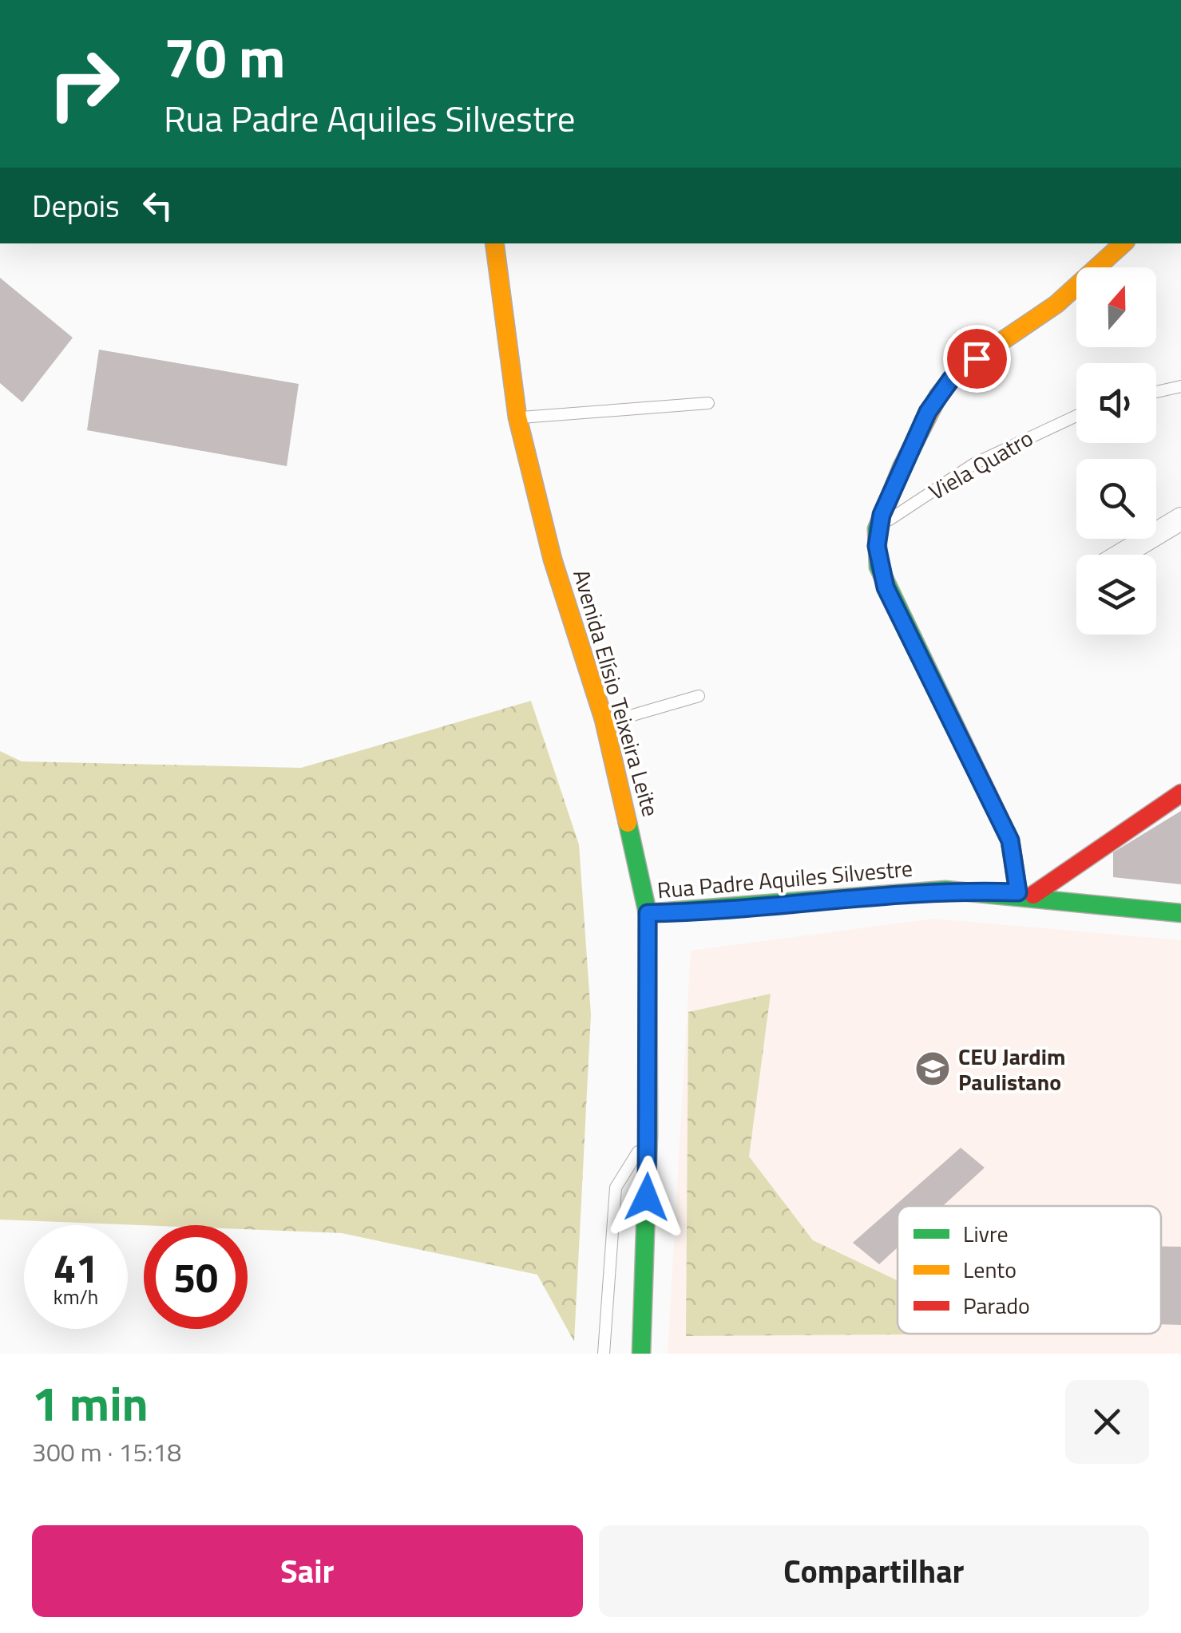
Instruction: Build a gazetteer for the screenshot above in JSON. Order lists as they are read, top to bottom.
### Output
{
  "streets": {
    "street": ["Avenida Elísio Teixeira Leite", "Rua Padre Aquiles Silvestre"],
    "lane": ["Viela Quatro"]
  },
  "crossings": [
    ["Avenida Elísio Teixeira Leite", "Rua Padre Aquiles Silvestre"]
  ],
  "places": {
    "school or university": ["CEU Jardim Paulistano"]
  },
  "legend": ["Livre", "Lento", "Parado"],
  "north": "top",
  "page": {
    "turn": ["70 m", "Rua Padre Aquiles Silvestre"],
    "then": "Depois",
    "speed": "41 km/h",
    "limit": "50",
    "heading": ["1 min", "300 m · 15:18"],
    "buttons": ["Sair", "Compartilhar"]
  }
}
